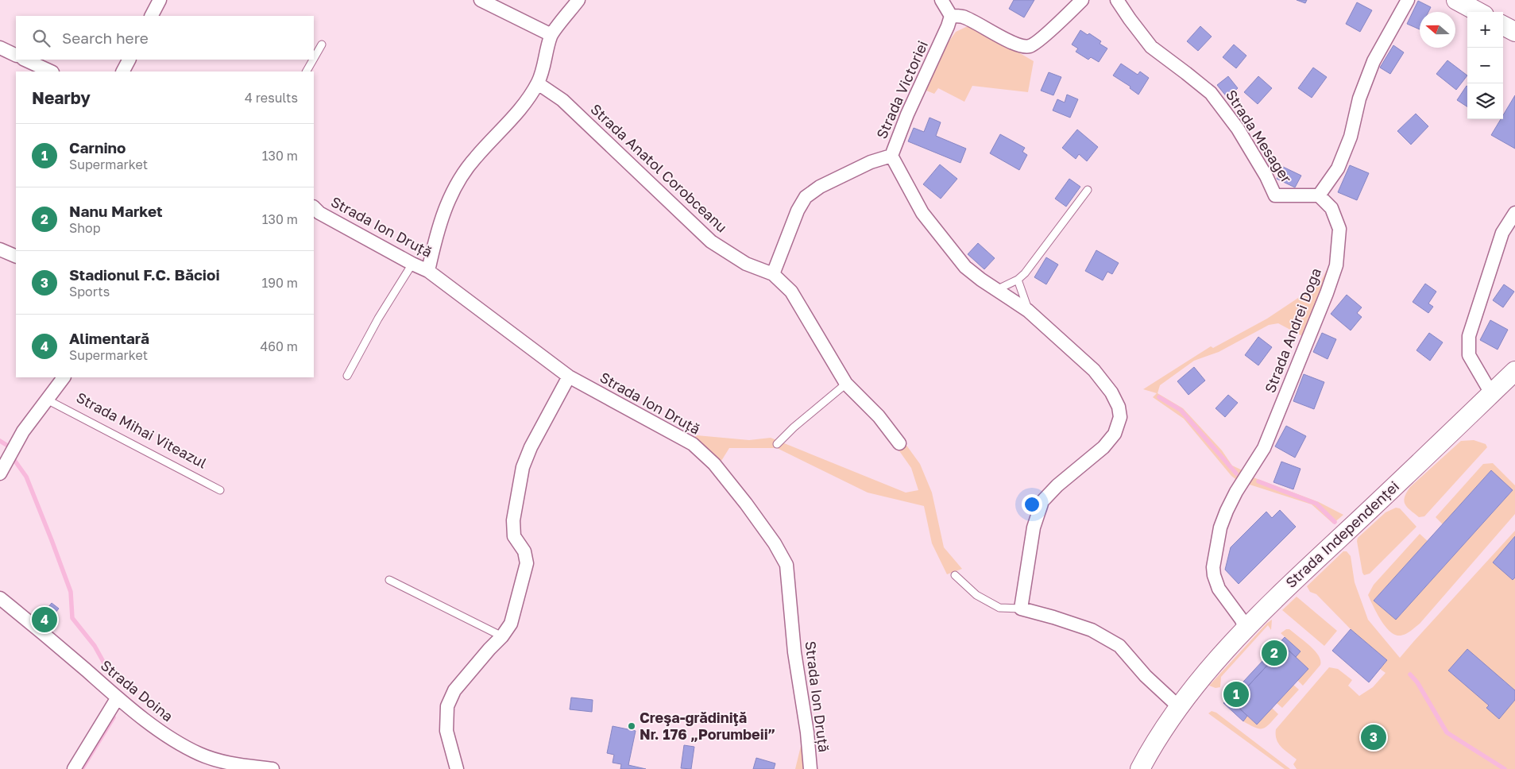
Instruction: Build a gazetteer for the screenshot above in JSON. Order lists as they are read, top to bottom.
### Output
{
  "streets": {
    "main road": ["Strada Independenței"],
    "street": [
      "Strada Victoriei",
      "Strada Mesager",
      "Strada Anatol Corobceanu",
      "Strada Ion Druță",
      "Strada Andrei Doga",
      "Strada Doina"
    ],
    "lane": ["Strada Mihai Viteazul"]
  },
  "crossings": [
    ["Strada Victoriei", "Strada Anatol Corobceanu"],
    ["Strada Mesager", "Strada Andrei Doga"],
    ["Strada Andrei Doga", "Strada Independenței"]
  ],
  "places": ["Creşa-grădiniţă Nr. 176 „Porumbeii”"],
  "north": "left",
  "page": {
    "map_buttons": ["+", "−"],
    "search": "Search here",
    "heading": ["Nearby", "4 results"],
    "list": [
      {
        "mark": "1",
        "name": "Carnino",
        "note": "Supermarket",
        "value": "130 m"
      },
      {
        "mark": "2",
        "name": "Nanu Market",
        "note": "Shop",
        "value": "130 m"
      },
      {
        "mark": "3",
        "name": "Stadionul F.C. Băcioi",
        "note": "Sports",
        "value": "190 m"
      },
      {
        "mark": "4",
        "name": "Alimentară",
        "note": "Supermarket",
        "value": "460 m"
      }
    ],
    "pins": [
      "4",
      "2",
      "1",
      "3"
    ]
  }
}
